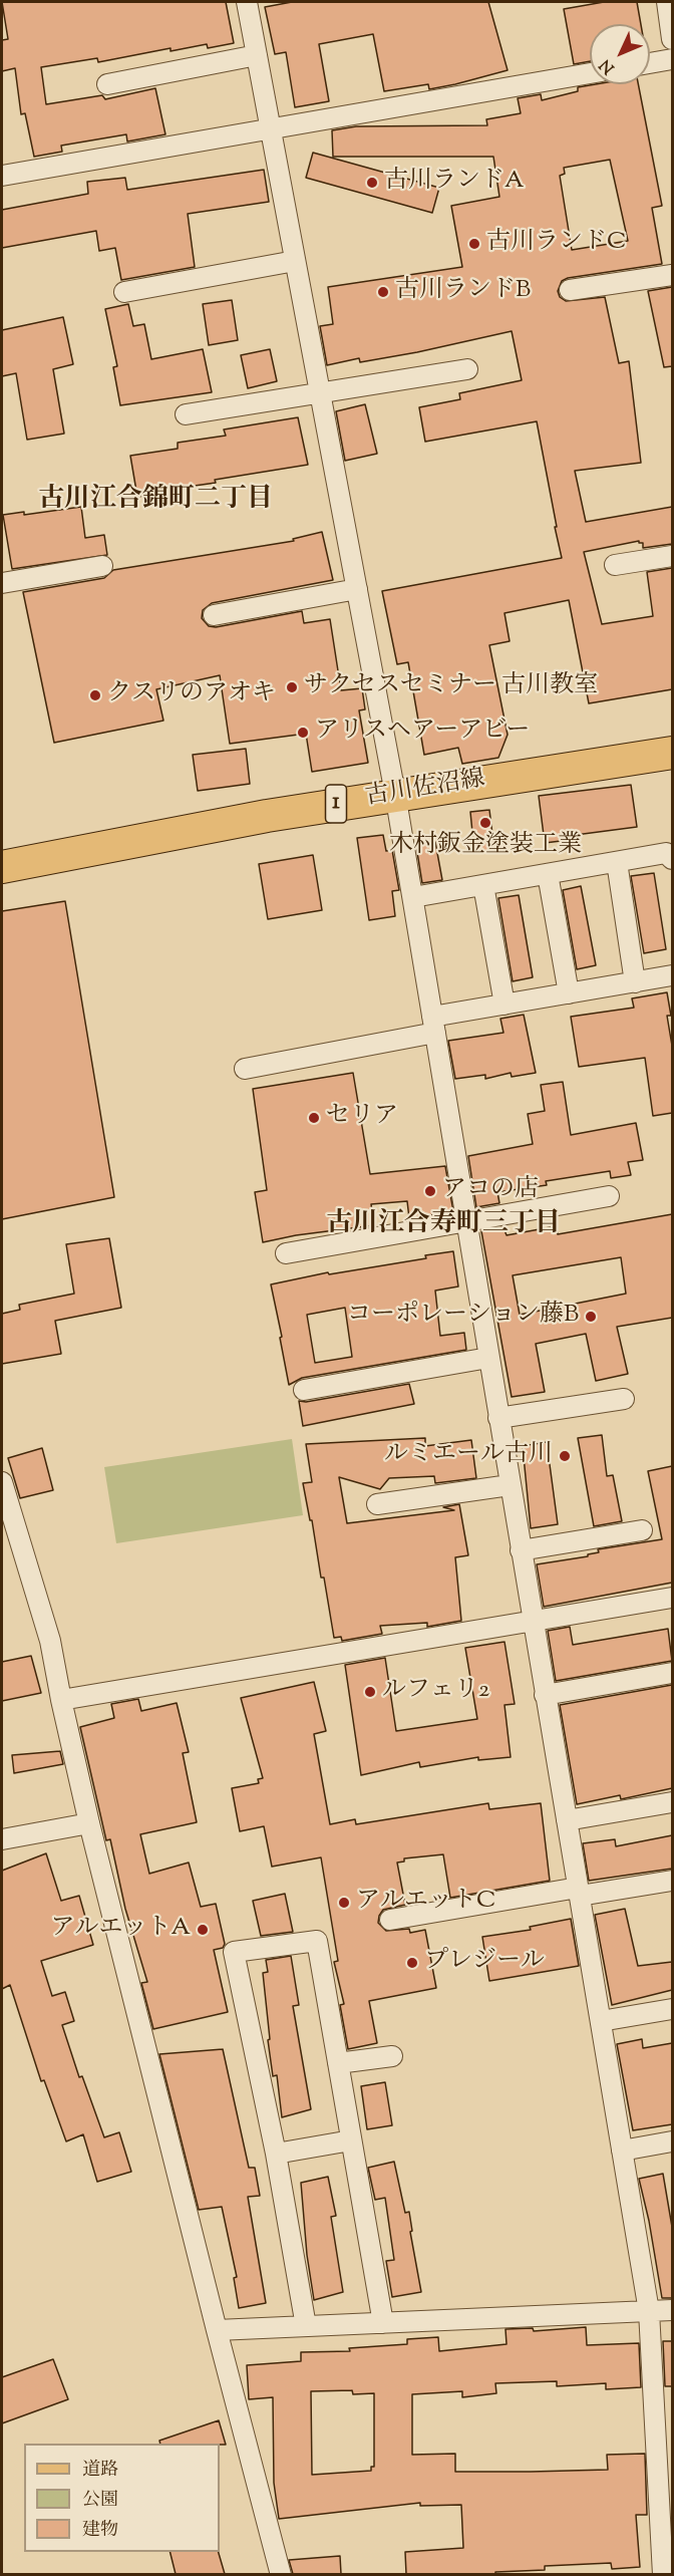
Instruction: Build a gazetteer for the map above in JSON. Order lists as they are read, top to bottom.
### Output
{
  "streets": {
    "main road": ["古川佐沼線", "1"]
  },
  "districts": ["古川江合錦町二丁目", "古川江合寿町三丁目"],
  "places": [
    "古川ランドA",
    "古川ランドC",
    "古川ランドB",
    "サクセスセミナー 古川教室",
    "クスリのアオキ",
    "アリスヘアーアビー",
    "木村鈑金塗装工業",
    "セリア",
    "アコの店",
    "コーポレーション藤B",
    "ルミエール古川",
    "ルフェリ2",
    "アルエットC",
    "アルエットA",
    "プレジール"
  ],
  "legend": ["道路", "公園", "建物"],
  "north": "bottom left"
}
